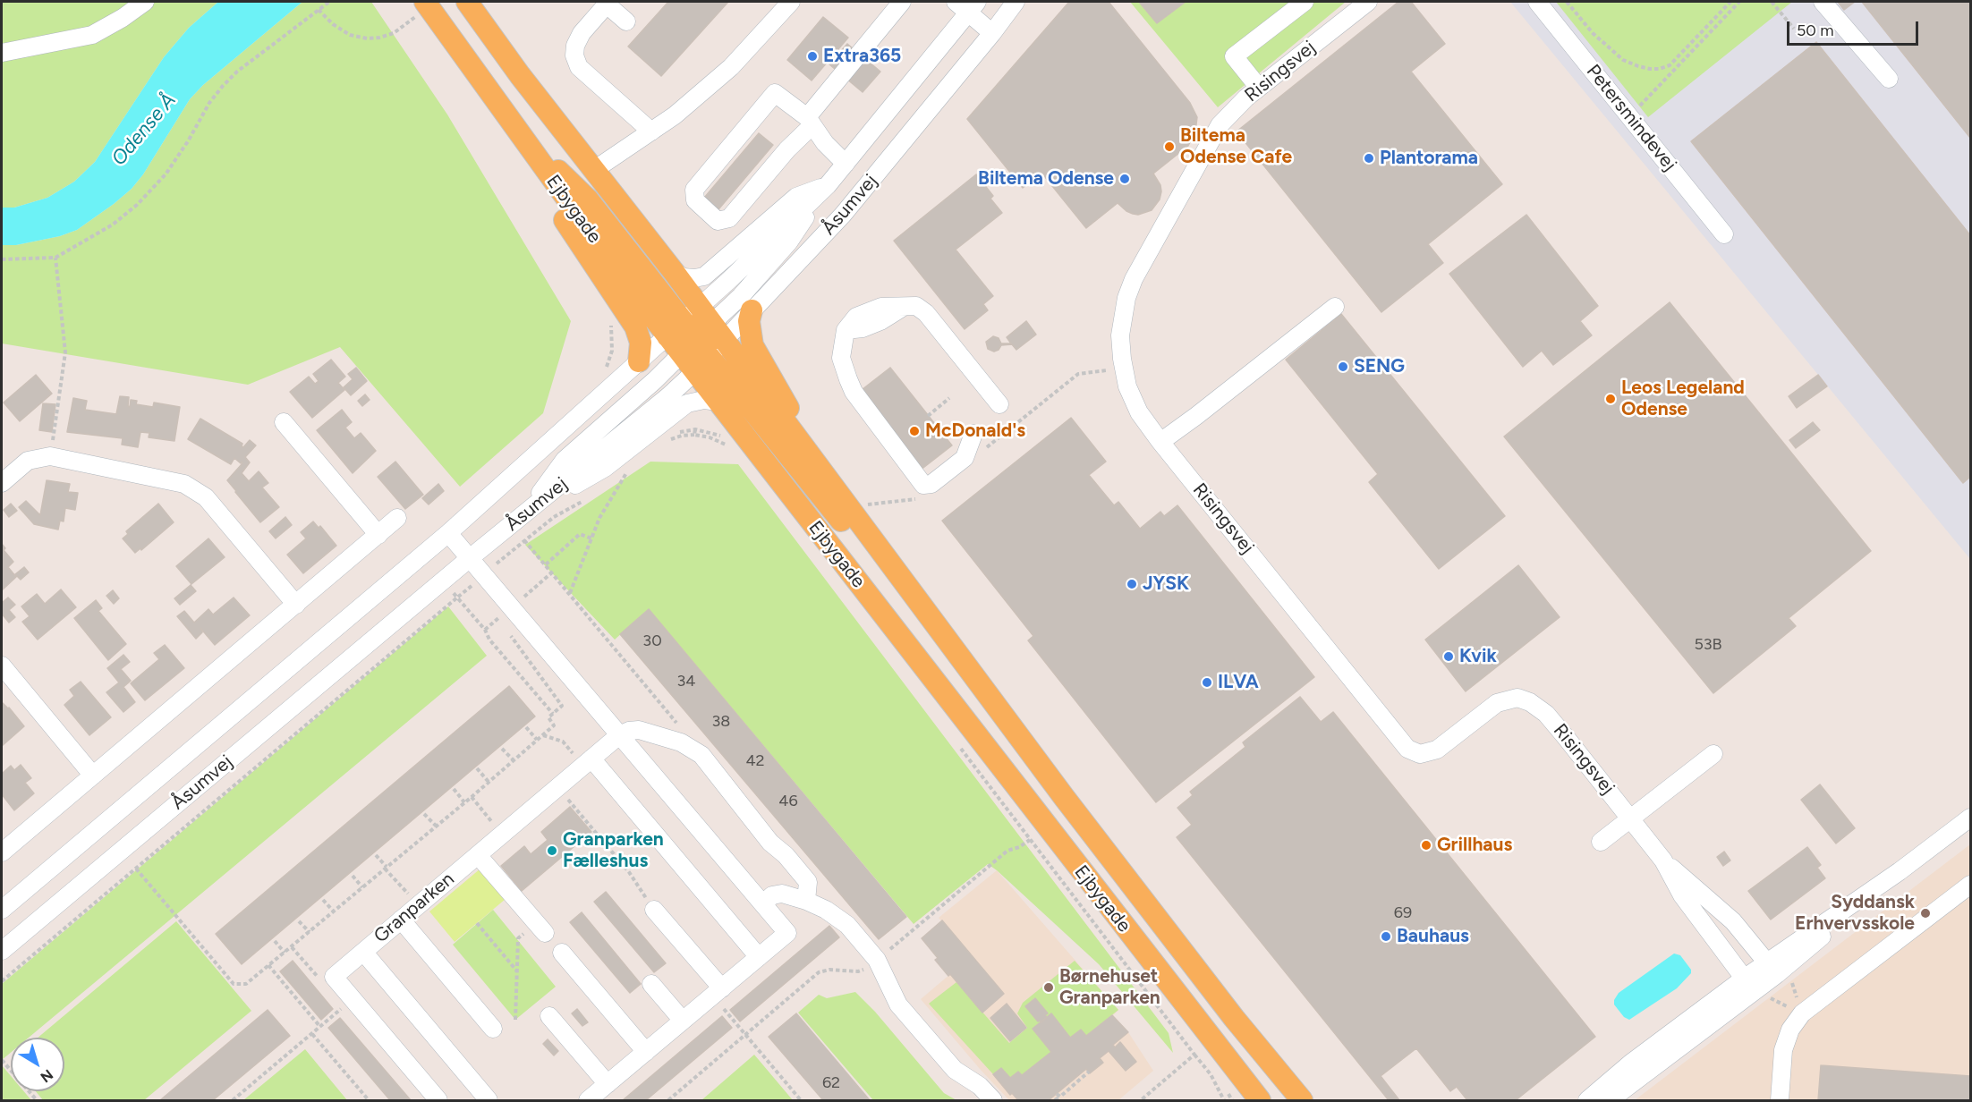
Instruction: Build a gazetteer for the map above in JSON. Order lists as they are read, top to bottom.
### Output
{
  "streets": {
    "main road": ["Ejbygade"],
    "street": [
      "Risingsvej",
      "Petersmindevej",
      "Åsumvej",
      "Granparken"
    ]
  },
  "crossings": [
    ["Åsumvej", "Ejbygade"]
  ],
  "water": ["Odense Å"],
  "places": [
    "Extra365",
    "Biltema Odense Cafe",
    "Plantorama",
    "Biltema Odense",
    "SENG",
    "Leos Legeland Odense",
    "McDonald's",
    "JYSK",
    "Kvik",
    "ILVA",
    "Grillhaus",
    "Granparken Fælleshus",
    "Syddansk Erhvervsskole",
    "Bauhaus",
    "Børnehuset Granparken"
  ],
  "house_numbers": [
    "30",
    "53B",
    "34",
    "38",
    "42",
    "46",
    "69",
    "62"
  ],
  "scale_bar": "50 m",
  "north": "bottom right"
}
